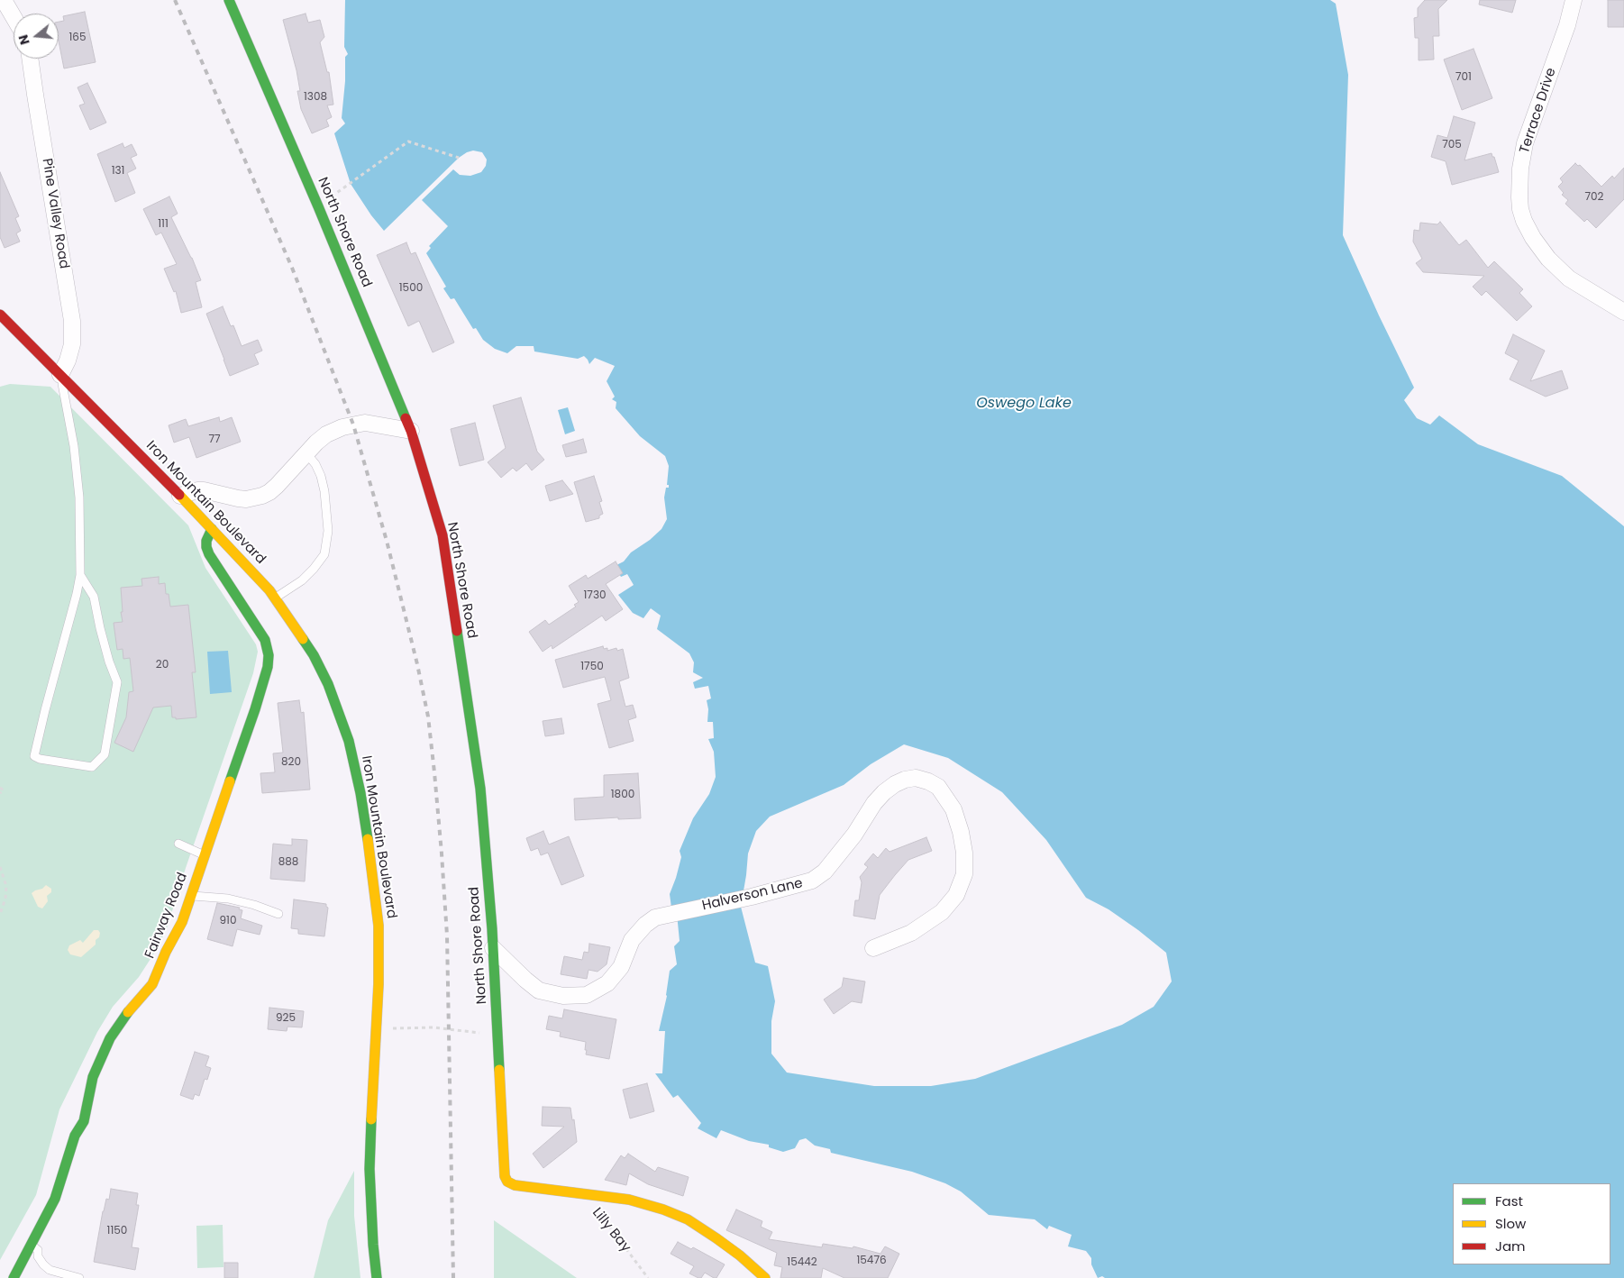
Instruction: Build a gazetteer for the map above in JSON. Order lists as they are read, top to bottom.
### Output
{
  "streets": {
    "street": [
      "Terrace Drive",
      "Pine Valley Road",
      "North Shore Road",
      "Iron Mountain Boulevard",
      "Halverson Lane",
      "Fairway Road"
    ],
    "path": ["Lilly Bay"]
  },
  "crossings": [
    ["Pine Valley Road", "Iron Mountain Boulevard"],
    ["North Shore Road", "Halverson Lane"],
    ["Iron Mountain Boulevard", "Fairway Road"]
  ],
  "water": ["Oswego Lake"],
  "house_numbers": [
    "165",
    "701",
    "1308",
    "705",
    "131",
    "702",
    "111",
    "1500",
    "77",
    "1730",
    "20",
    "1750",
    "820",
    "1800",
    "888",
    "910",
    "925",
    "1150",
    "15476",
    "15442"
  ],
  "legend": ["Fast", "Slow", "Jam"],
  "north": "left"
}
